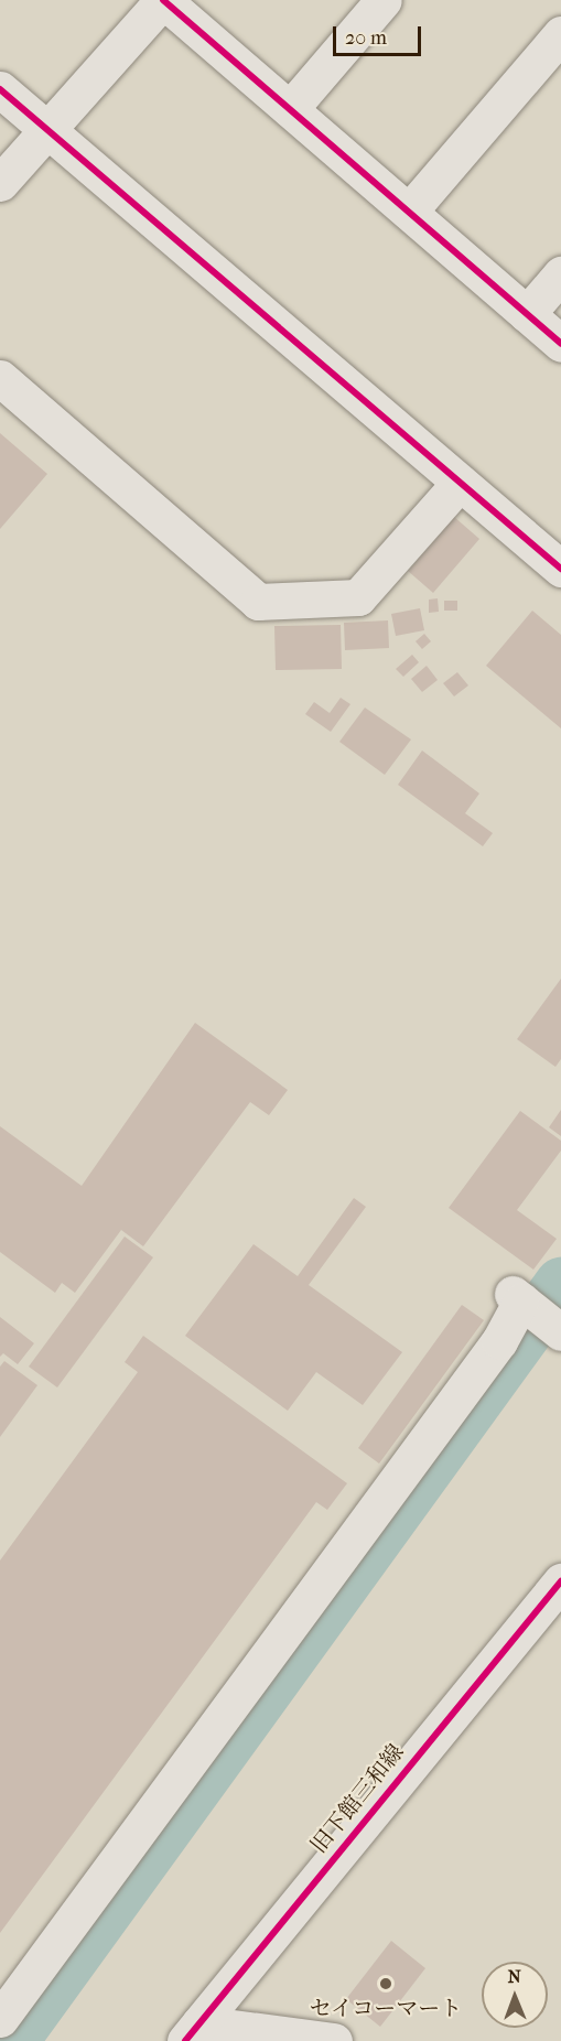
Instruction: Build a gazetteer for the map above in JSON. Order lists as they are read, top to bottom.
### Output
{
  "streets": {
    "street": ["旧下館三和線"]
  },
  "places": ["セイコーマート"],
  "scale_bar": "20 m",
  "north": "top"
}
